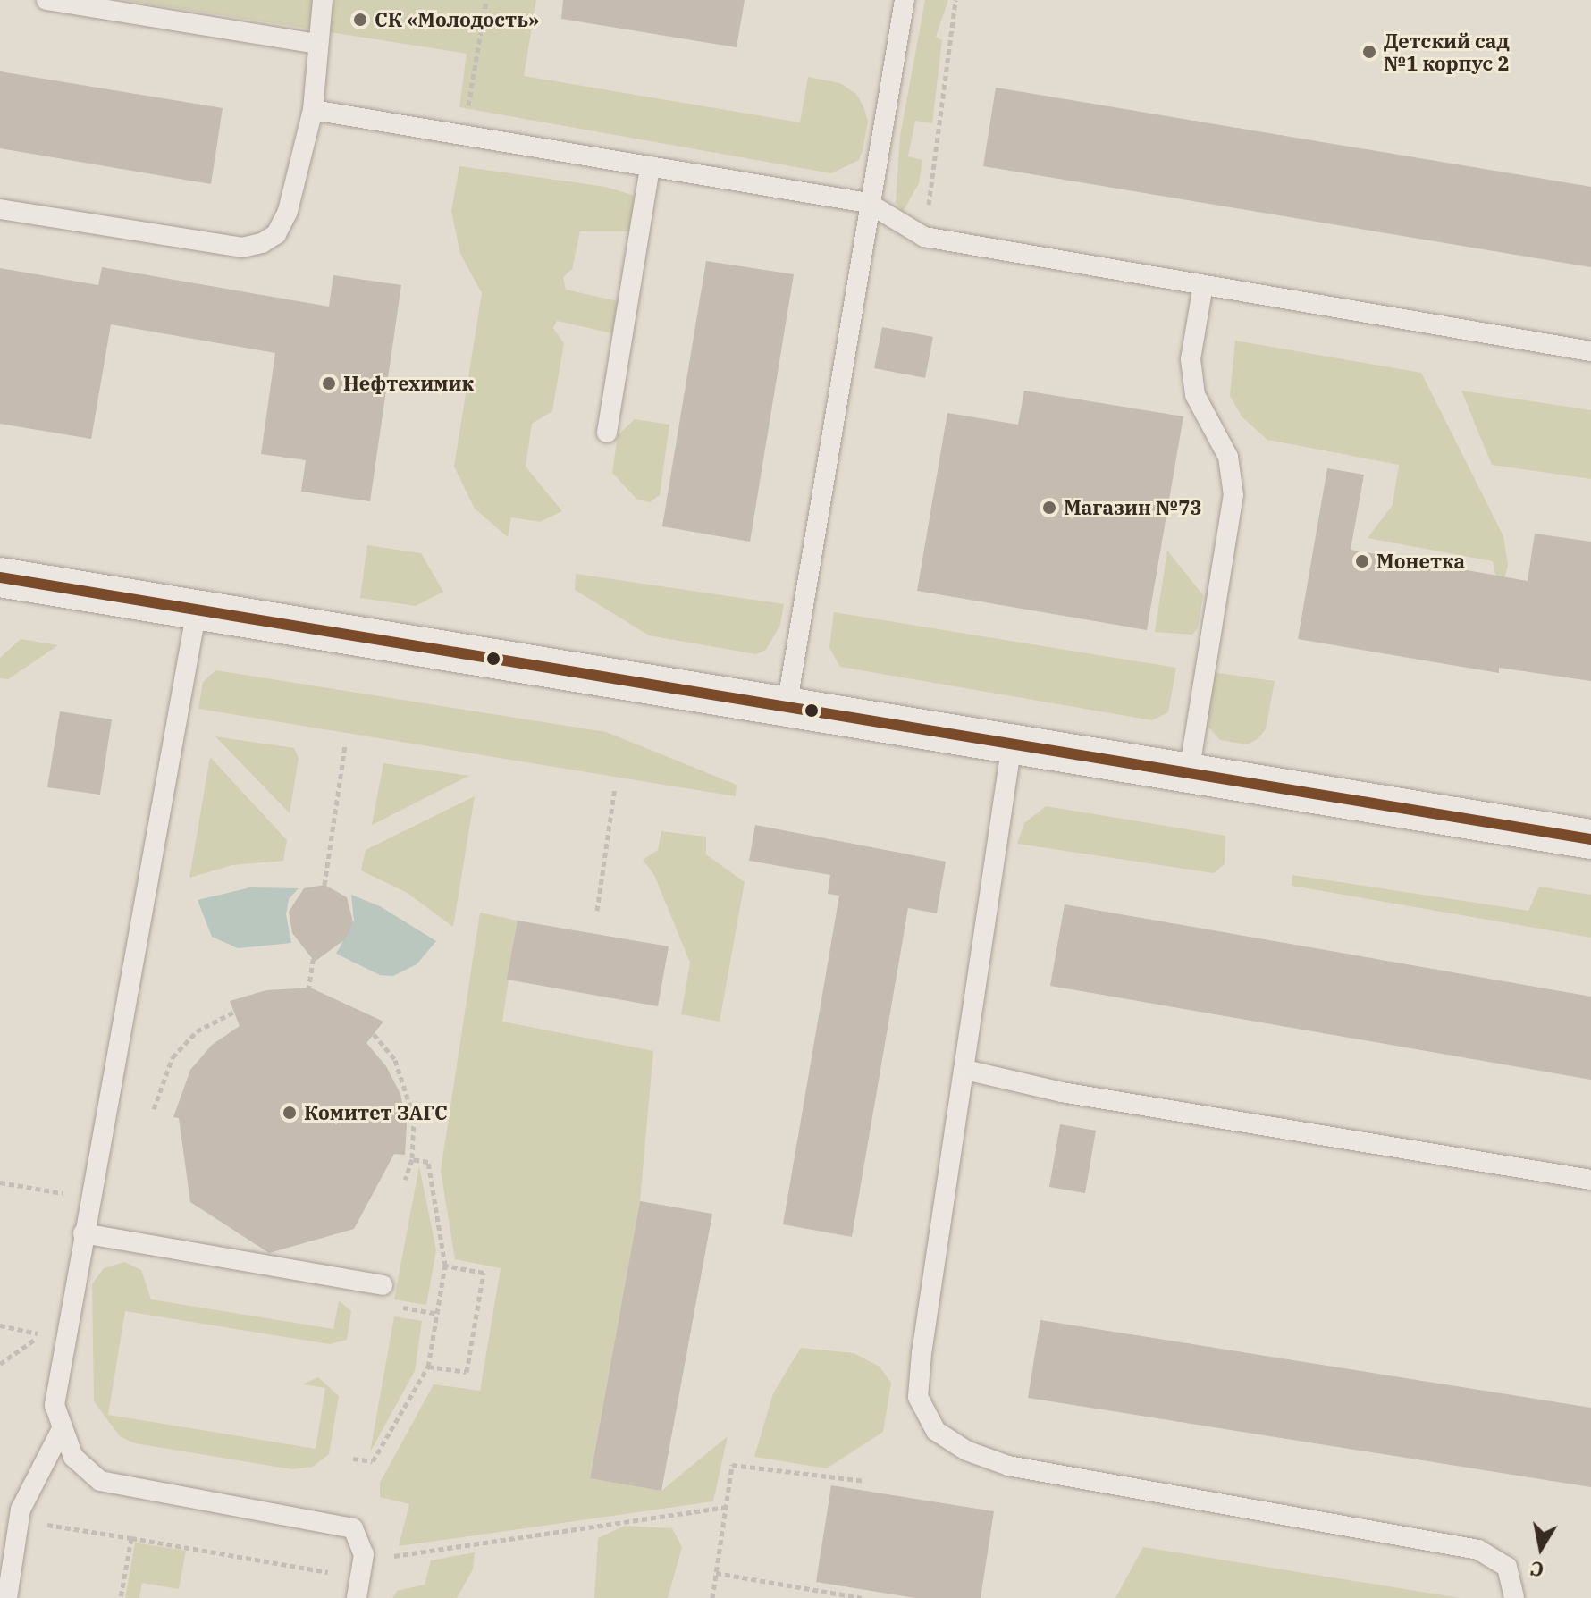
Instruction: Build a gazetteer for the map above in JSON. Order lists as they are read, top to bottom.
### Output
{
  "places": [
    "СК «Молодость»",
    "Детский сад №1 корпус 2",
    "Нефтехимик",
    "Магазин №73",
    "Монетка",
    "Комитет ЗАГС"
  ],
  "north": "bottom"
}
